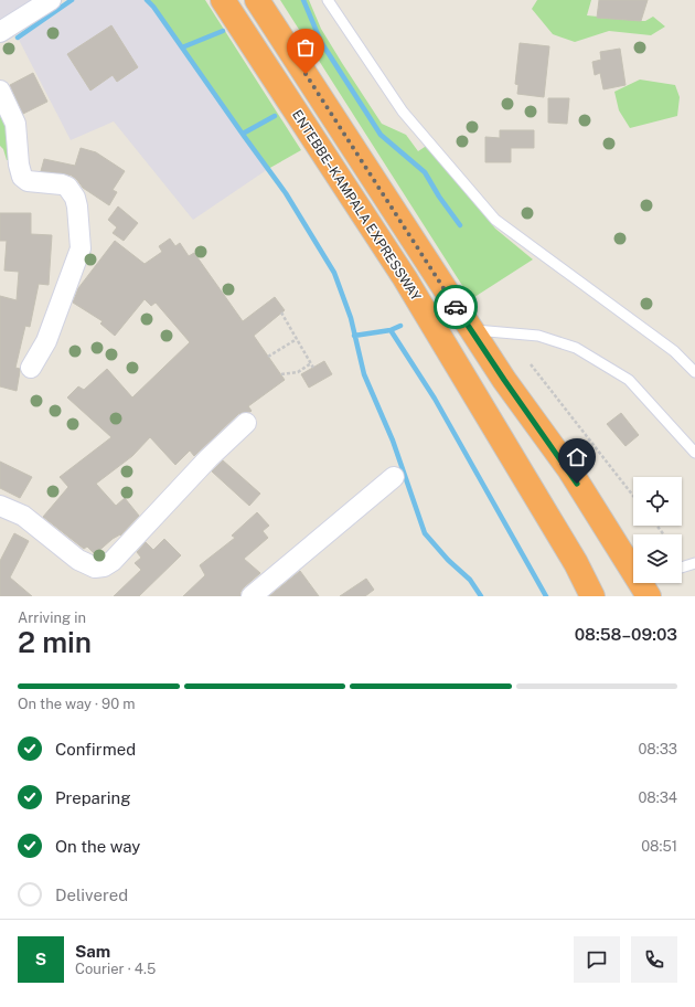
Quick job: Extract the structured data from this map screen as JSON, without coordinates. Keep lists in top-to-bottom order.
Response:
{
  "streets": {
    "highway": ["ENTEBBE–KAMPALA EXPRESSWAY"]
  },
  "page": {
    "heading": ["2 min", "Arriving in", "08:58–09:03"],
    "panel": ["Sam", "Courier · 4.5"],
    "bar": "On the way · 90 m",
    "list": [
      ["Confirmed", "08:33"],
      ["Preparing", "08:34"],
      ["On the way", "08:51"],
      "Delivered"
    ],
    "round": "S"
  }
}
